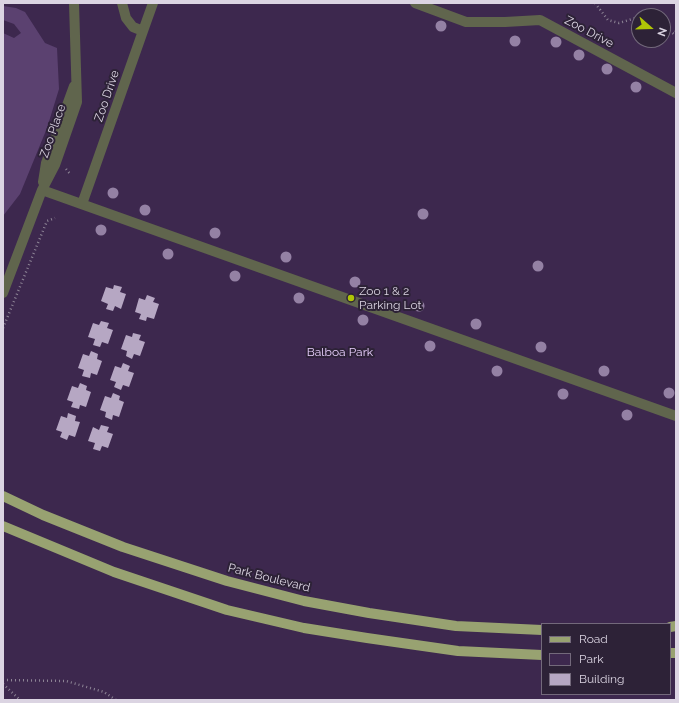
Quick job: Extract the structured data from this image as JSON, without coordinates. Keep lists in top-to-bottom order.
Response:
{
  "streets": {
    "main road": ["Park Boulevard"],
    "street": ["Zoo Drive", "Zoo Place"]
  },
  "parks": ["Balboa Park"],
  "places": ["Zoo 1 & 2 Parking Lot"],
  "legend": ["Road", "Park", "Building"],
  "north": "right"
}
